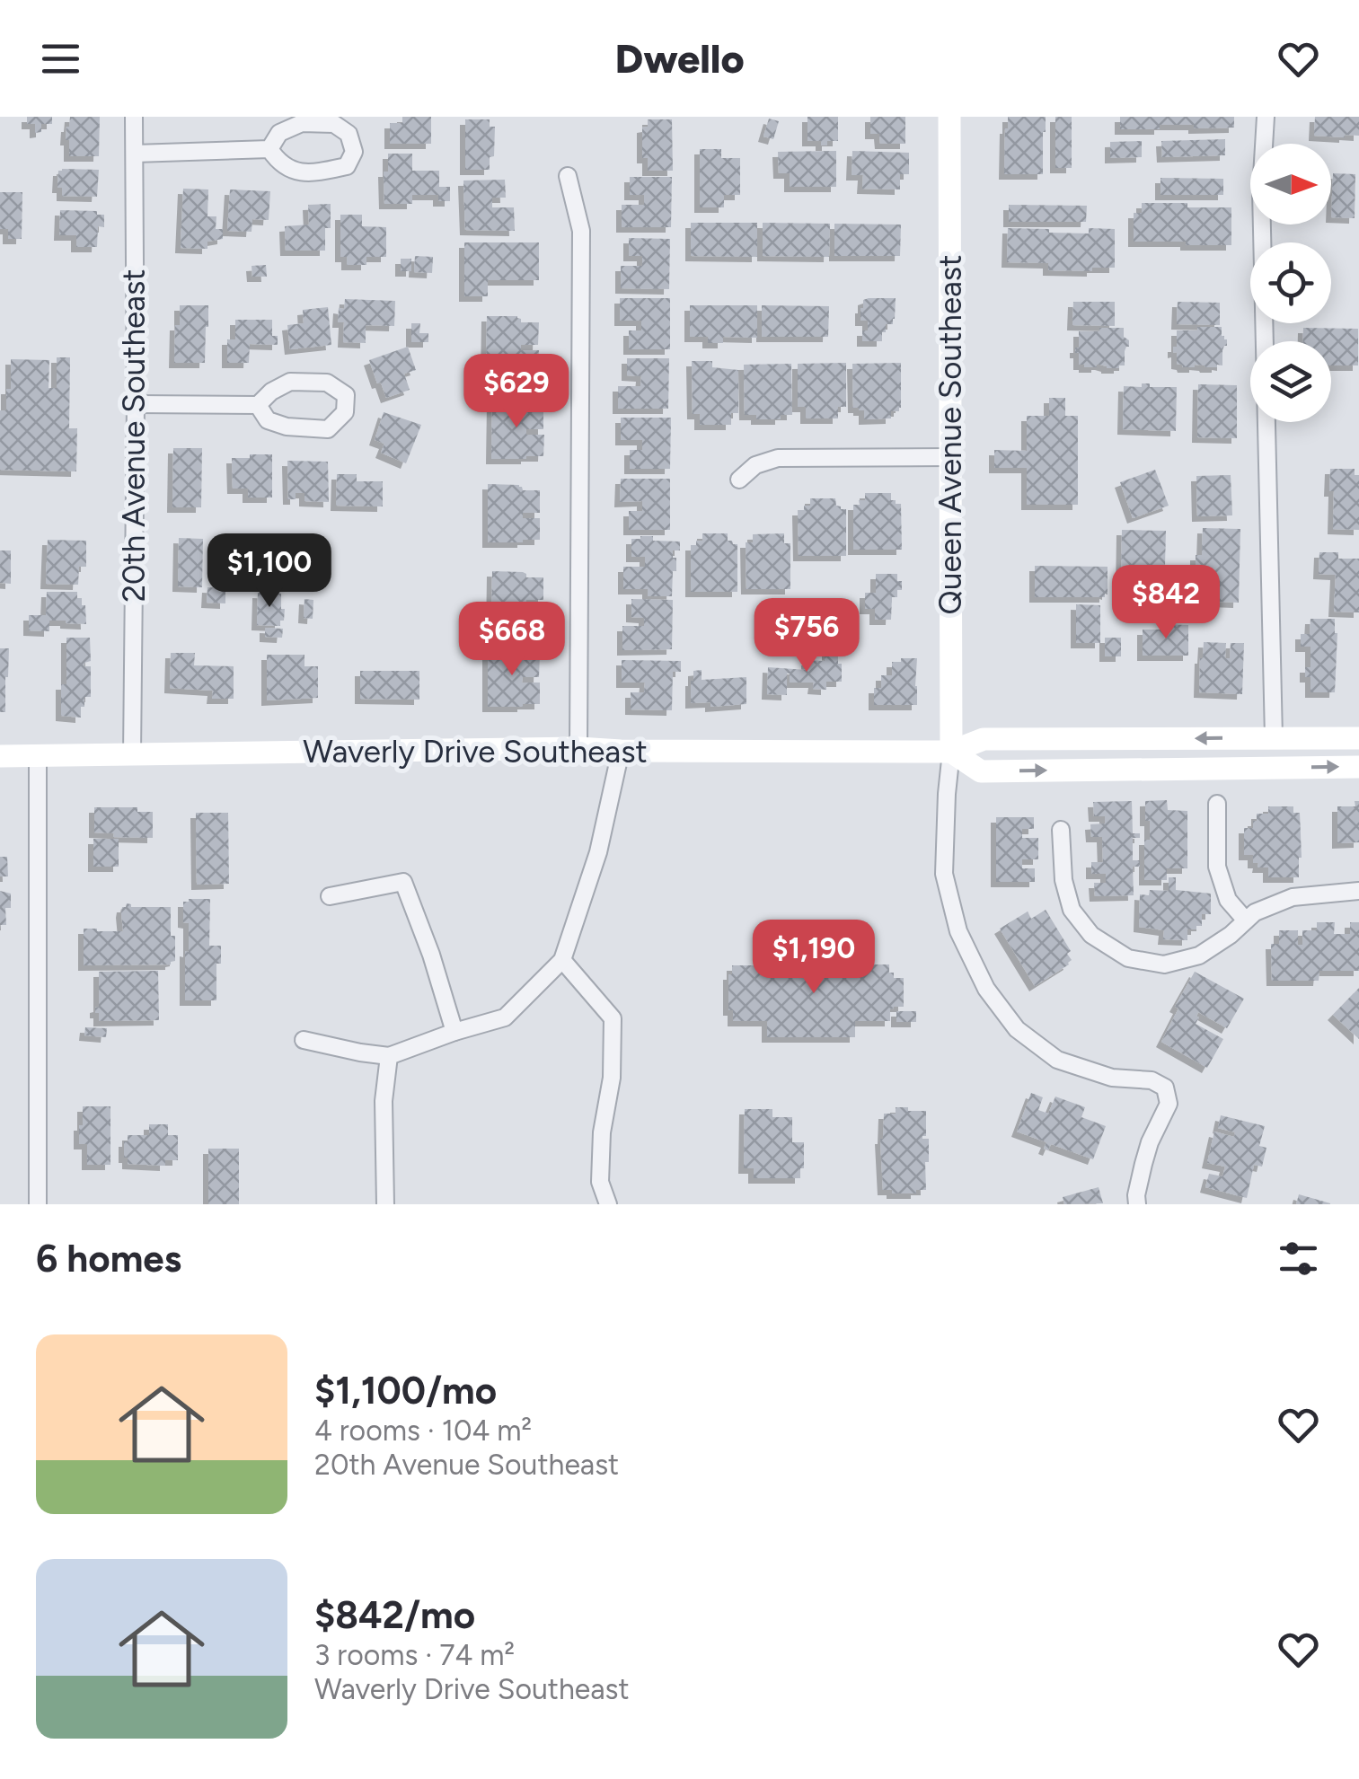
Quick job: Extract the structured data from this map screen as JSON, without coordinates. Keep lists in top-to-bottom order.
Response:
{
  "streets": {
    "main road": ["Queen Avenue Southeast", "Waverly Drive Southeast"],
    "street": ["20th Avenue Southeast"]
  },
  "crossings": [
    ["Queen Avenue Southeast", "Waverly Drive Southeast"],
    ["20th Avenue Southeast", "Waverly Drive Southeast"]
  ],
  "north": "right",
  "page": {
    "header": "Dwello",
    "price": [
      "$629",
      "$1,100",
      "$842",
      "$756",
      "$668",
      "$1,190"
    ],
    "heading": "6 homes",
    "list": [
      {
        "name": "$1,100/mo",
        "note": "4 rooms · 104 m² · 20th Avenue Southeast"
      },
      {
        "name": "$842/mo",
        "note": "3 rooms · 74 m² · Waverly Drive Southeast"
      }
    ]
  }
}
